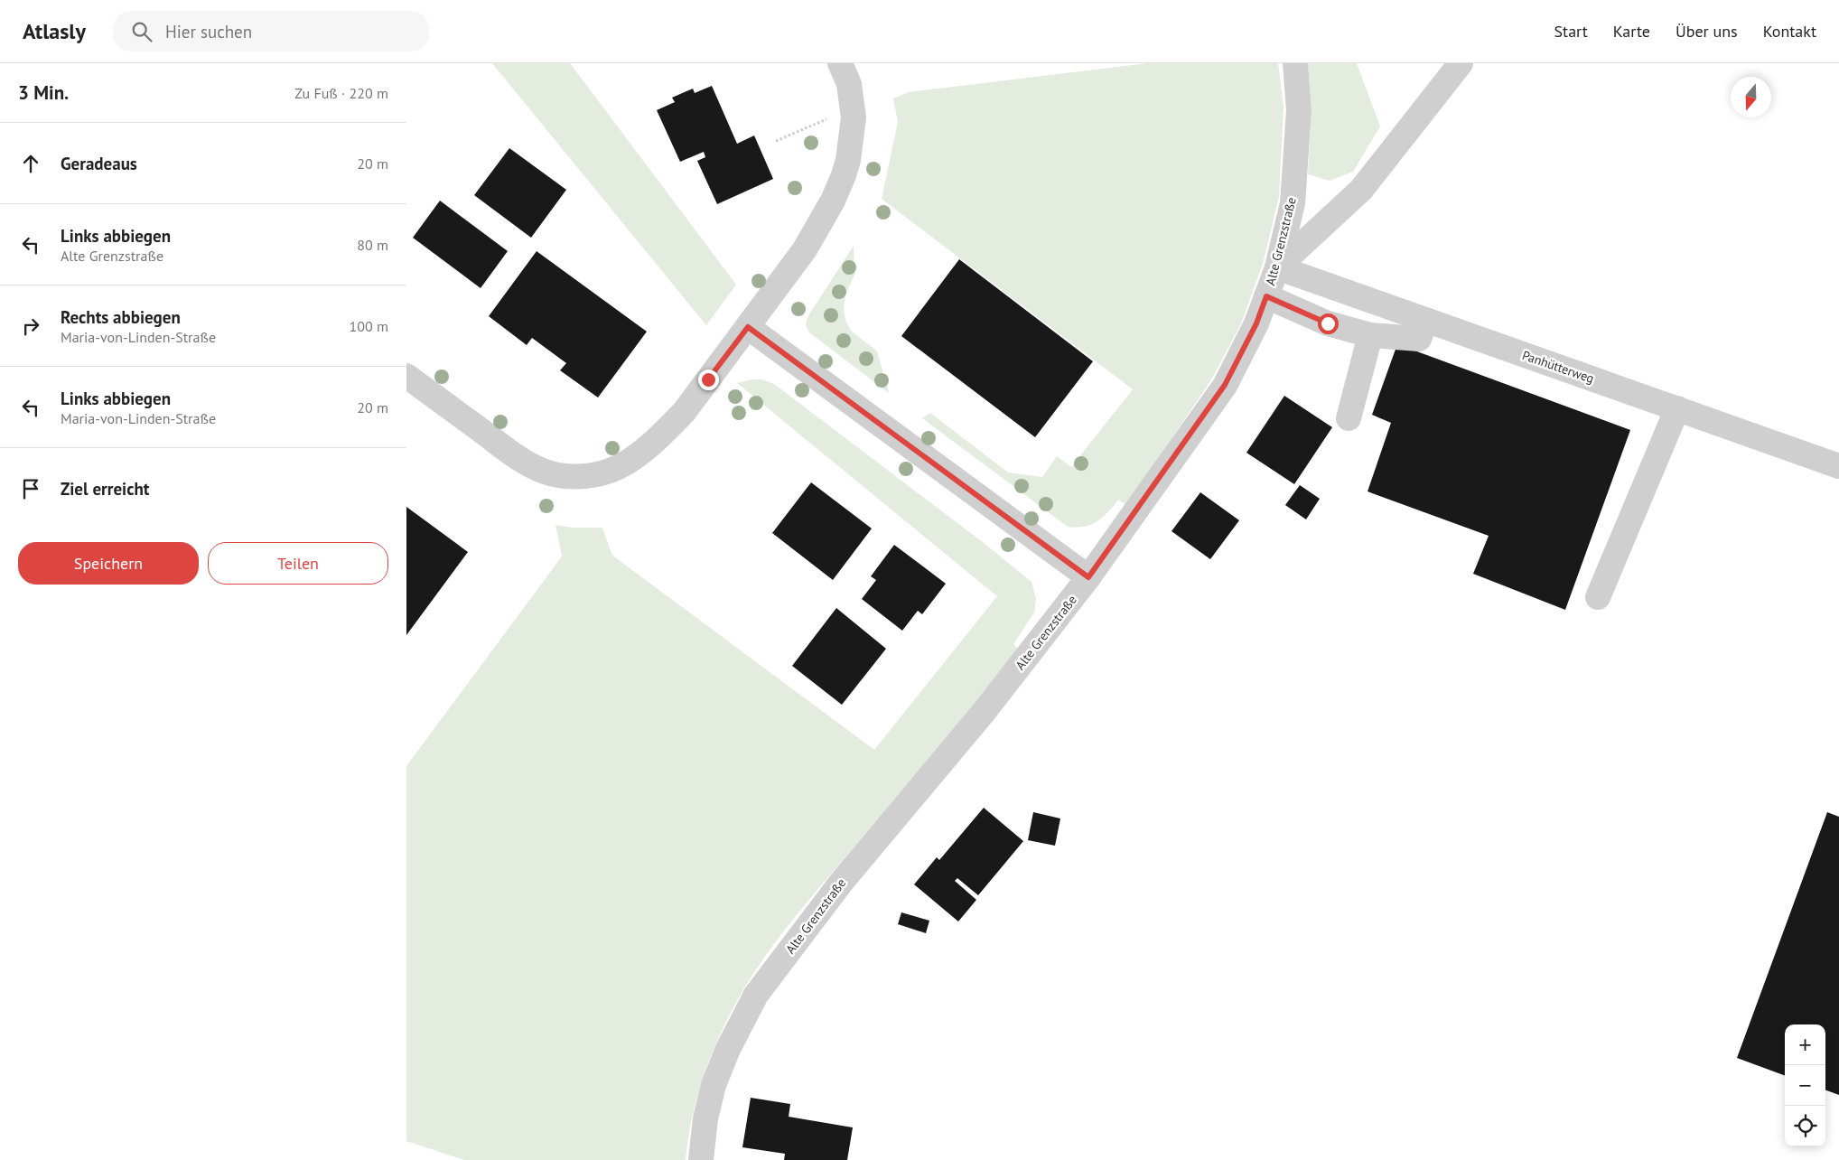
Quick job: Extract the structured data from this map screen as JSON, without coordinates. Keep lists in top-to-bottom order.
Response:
{
  "streets": {
    "street": ["Alte Grenzstraße", "Panhütterweg"]
  },
  "crossings": [
    ["Alte Grenzstraße", "Panhütterweg"]
  ],
  "north": "bottom",
  "page": {
    "header": "Atlasly",
    "search": "Hier suchen",
    "nav": [
      "Start",
      "Karte",
      "Über uns",
      "Kontakt"
    ],
    "heading": ["3 Min.", "Zu Fuß · 220 m"],
    "list": [
      ["Geradeaus", "20 m"],
      ["Links abbiegen", "Alte Grenzstraße", "80 m"],
      ["Rechts abbiegen", "Maria-von-Linden-Straße", "100 m"],
      ["Links abbiegen", "Maria-von-Linden-Straße", "20 m"],
      "Ziel erreicht"
    ],
    "buttons": ["Speichern", "Teilen"],
    "map_buttons": ["+", "−"]
  }
}
